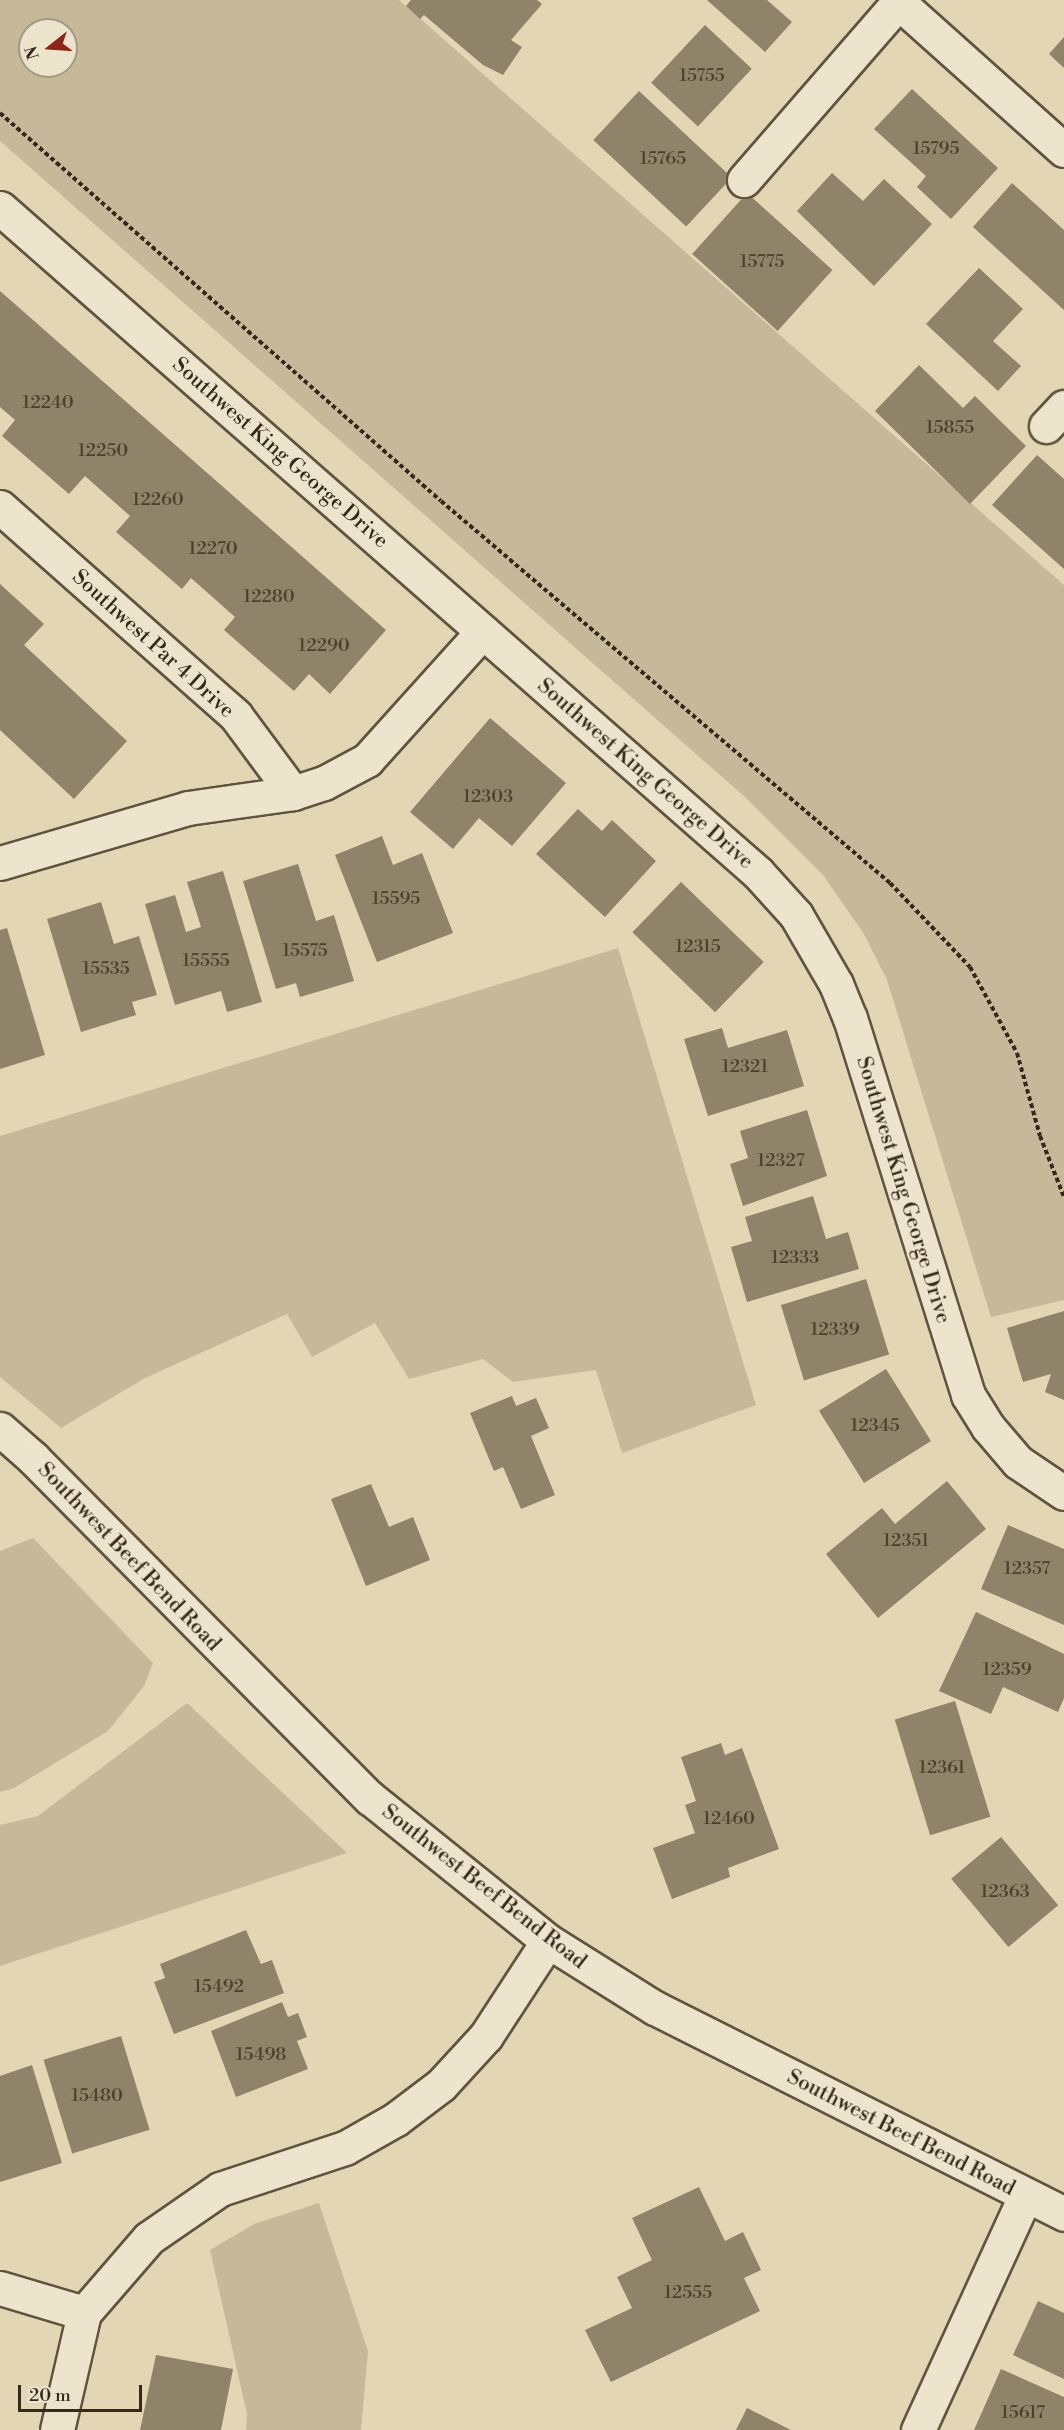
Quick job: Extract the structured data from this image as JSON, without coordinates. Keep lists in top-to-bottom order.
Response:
{
  "streets": {
    "street": ["Southwest King George Drive", "Southwest Par 4 Drive", "Southwest Beef Bend Road"]
  },
  "house_numbers": [
    "15755",
    "15795",
    "15765",
    "15775",
    "12240",
    "15855",
    "12250",
    "12260",
    "12270",
    "12280",
    "12290",
    "12303",
    "15595",
    "12315",
    "15575",
    "15555",
    "15535",
    "12321",
    "12327",
    "12333",
    "12339",
    "12345",
    "12351",
    "12357",
    "12359",
    "12361",
    "12460",
    "12363",
    "15492",
    "15498",
    "15480",
    "12555",
    "15617"
  ],
  "scale_bar": "20 m",
  "north": "left"
}
